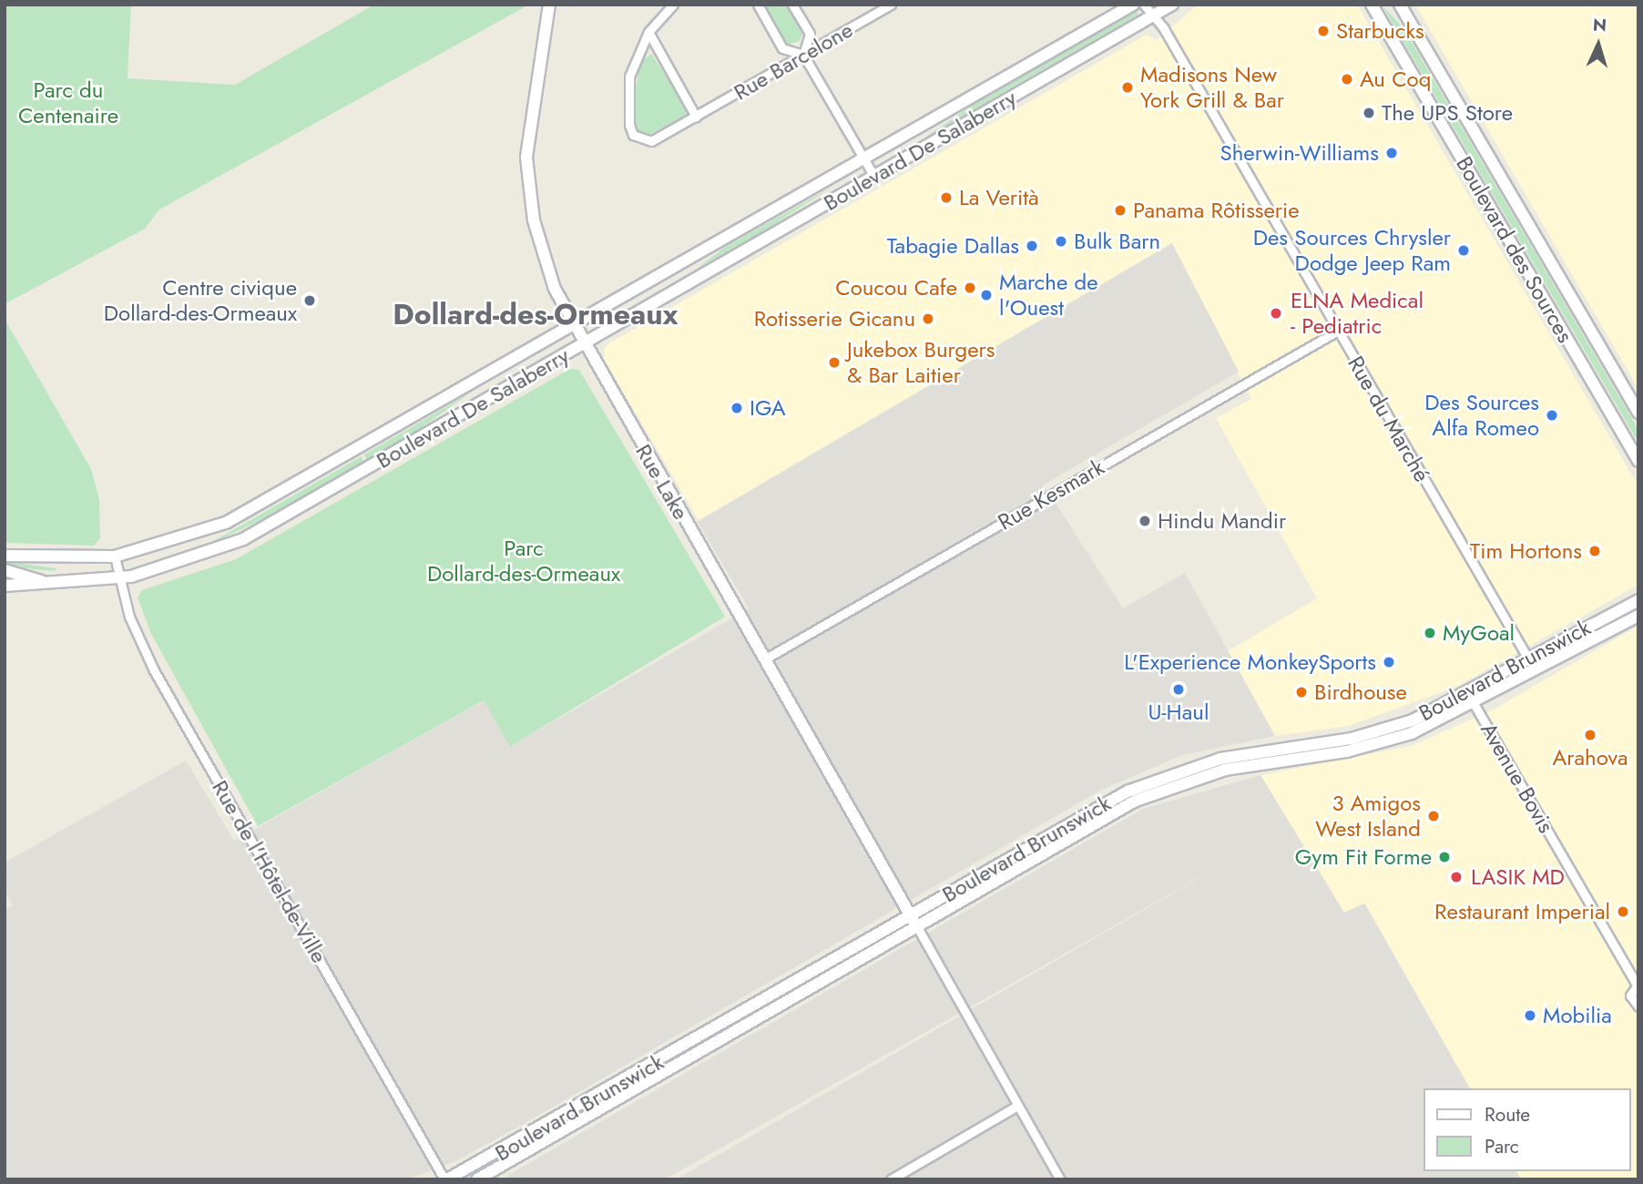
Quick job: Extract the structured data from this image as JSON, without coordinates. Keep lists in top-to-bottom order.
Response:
{
  "streets": {
    "street": [
      "Rue Barcelone",
      "Boulevard De Salaberry",
      "Boulevard des Sources",
      "Rue du Marché",
      "Rue Lake",
      "Rue Kesmark",
      "Boulevard Brunswick",
      "Avenue Bovis",
      "Rue de l'Hôtel-de-Ville"
    ]
  },
  "crossings": [
    ["Boulevard De Salaberry", "Rue du Marché"],
    ["Boulevard De Salaberry", "Rue Lake"],
    ["Boulevard De Salaberry", "Rue de l'Hôtel-de-Ville"],
    ["Rue du Marché", "Rue Kesmark"],
    ["Rue du Marché", "Boulevard Brunswick"],
    ["Rue Lake", "Rue Kesmark"],
    ["Rue Lake", "Boulevard Brunswick"],
    ["Boulevard Brunswick", "Avenue Bovis"],
    ["Boulevard Brunswick", "Rue de l'Hôtel-de-Ville"]
  ],
  "districts": ["Dollard-des-Ormeaux"],
  "parks": ["Parc du Centenaire", "Parc Dollard-des-Ormeaux"],
  "places": [
    "Starbucks",
    "Au Coq",
    "Madisons New York Grill & Bar",
    "The UPS Store",
    "Sherwin-Williams",
    "La Verità",
    "Panama Rôtisserie",
    "Bulk Barn",
    "Tabagie Dallas",
    "Des Sources Chrysler Dodge Jeep Ram",
    "Coucou Cafe",
    "Marche de l'Ouest",
    "Centre civique Dollard-des-Ormeaux",
    "ELNA Medical - Pediatric",
    "Rotisserie Gicanu",
    "Jukebox Burgers & Bar Laitier",
    "IGA",
    "Des Sources Alfa Romeo",
    "Hindu Mandir",
    "Tim Hortons",
    "MyGoal",
    "L'Experience MonkeySports",
    "U-Haul",
    "Birdhouse",
    "Arahova",
    "3 Amigos West Island",
    "Gym Fit Forme",
    "LASIK MD",
    "Restaurant Imperial",
    "Mobilia"
  ],
  "legend": ["Route", "Parc"],
  "north": "top"
}
